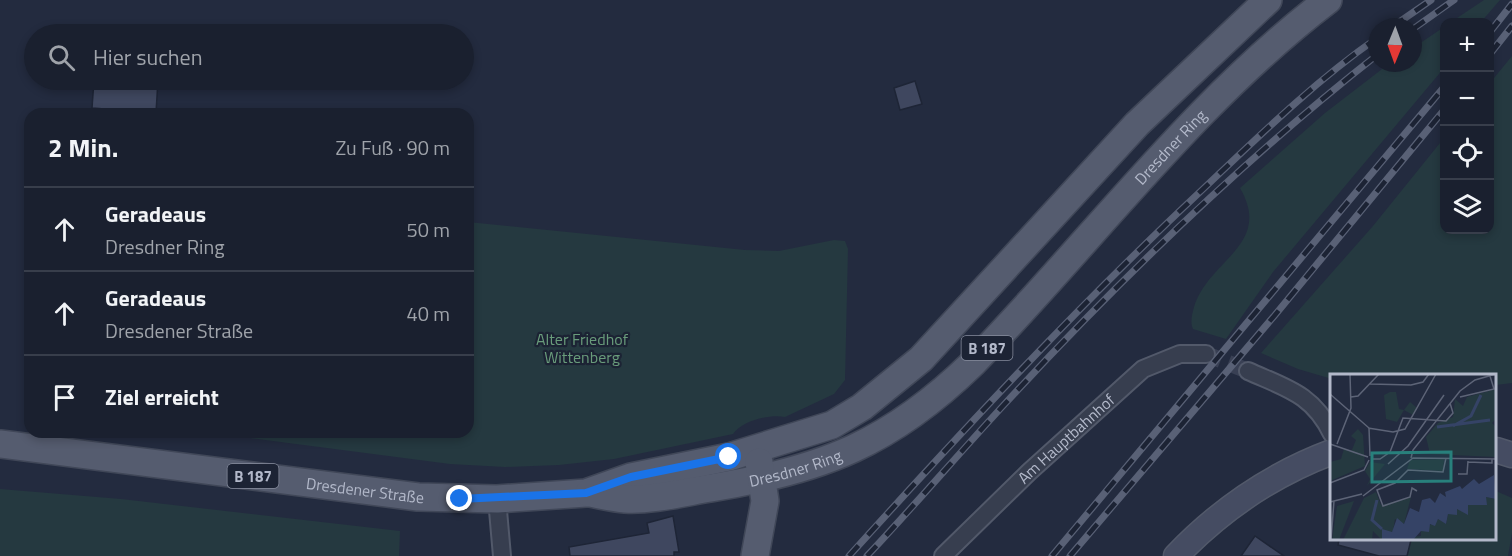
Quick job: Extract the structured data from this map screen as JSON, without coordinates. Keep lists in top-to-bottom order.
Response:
{
  "streets": {
    "main road": ["Dresdner Ring", "B 187", "Dresdener Straße"],
    "street": ["Am Hauptbahnhof"]
  },
  "crossings": [
    ["Dresdner Ring", "Dresdener Straße"]
  ],
  "parks": ["Alter Friedhof Wittenberg"],
  "north": "bottom",
  "page": {
    "map_buttons": ["+", "−"],
    "search": "Hier suchen",
    "heading": ["2 Min.", "Zu Fuß · 90 m"],
    "list": [
      ["Geradeaus", "Dresdner Ring", "50 m"],
      ["Geradeaus", "Dresdener Straße", "40 m"],
      "Ziel erreicht"
    ]
  }
}
